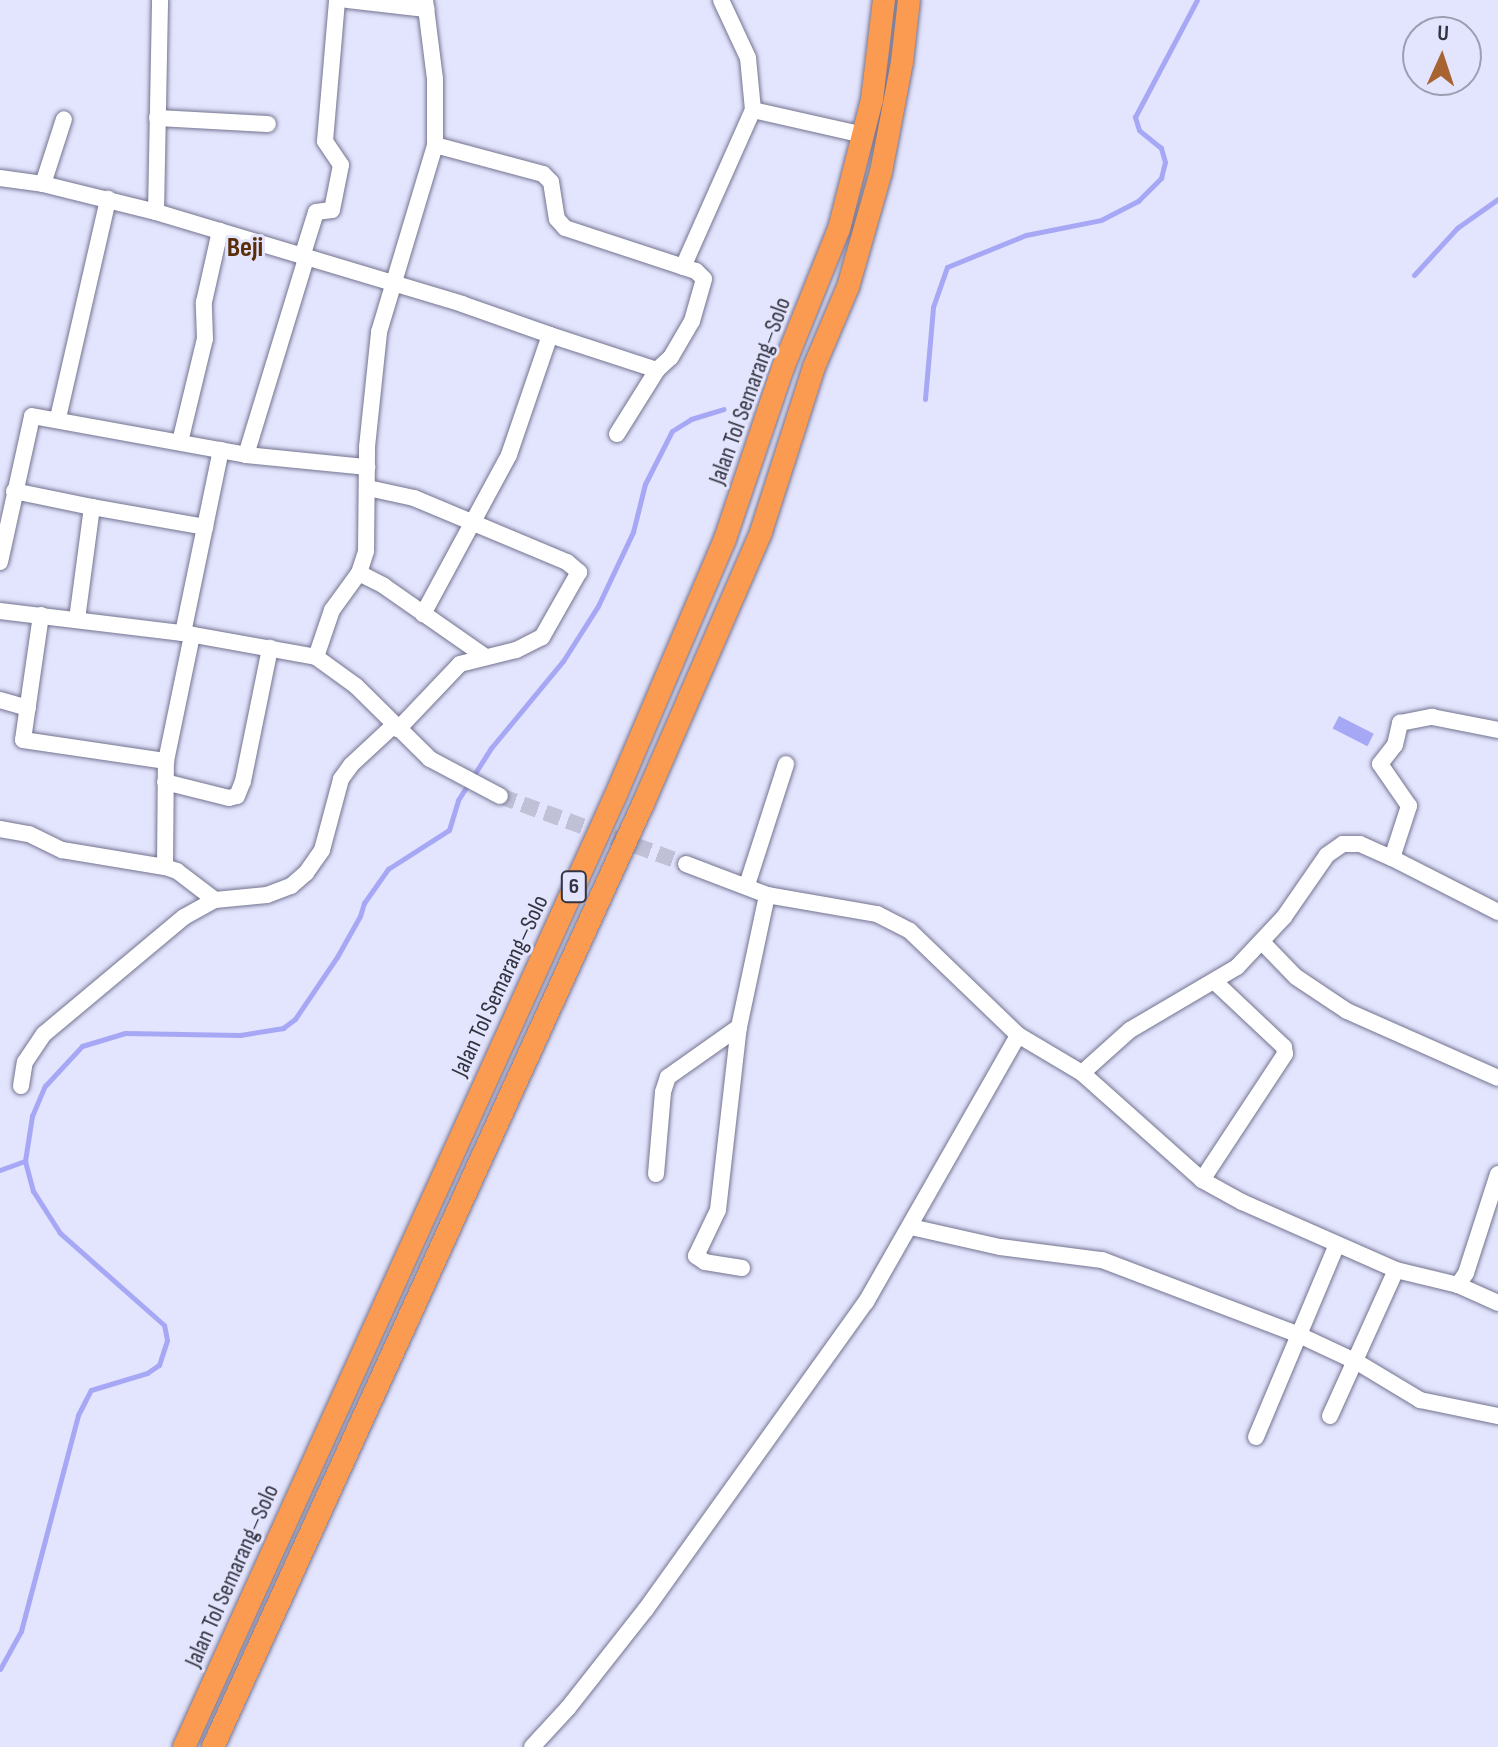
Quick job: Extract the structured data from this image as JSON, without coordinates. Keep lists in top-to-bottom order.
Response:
{
  "streets": {
    "highway": ["Jalan Tol Semarang–Solo", "6"]
  },
  "districts": ["Beji"],
  "north": "top"
}
